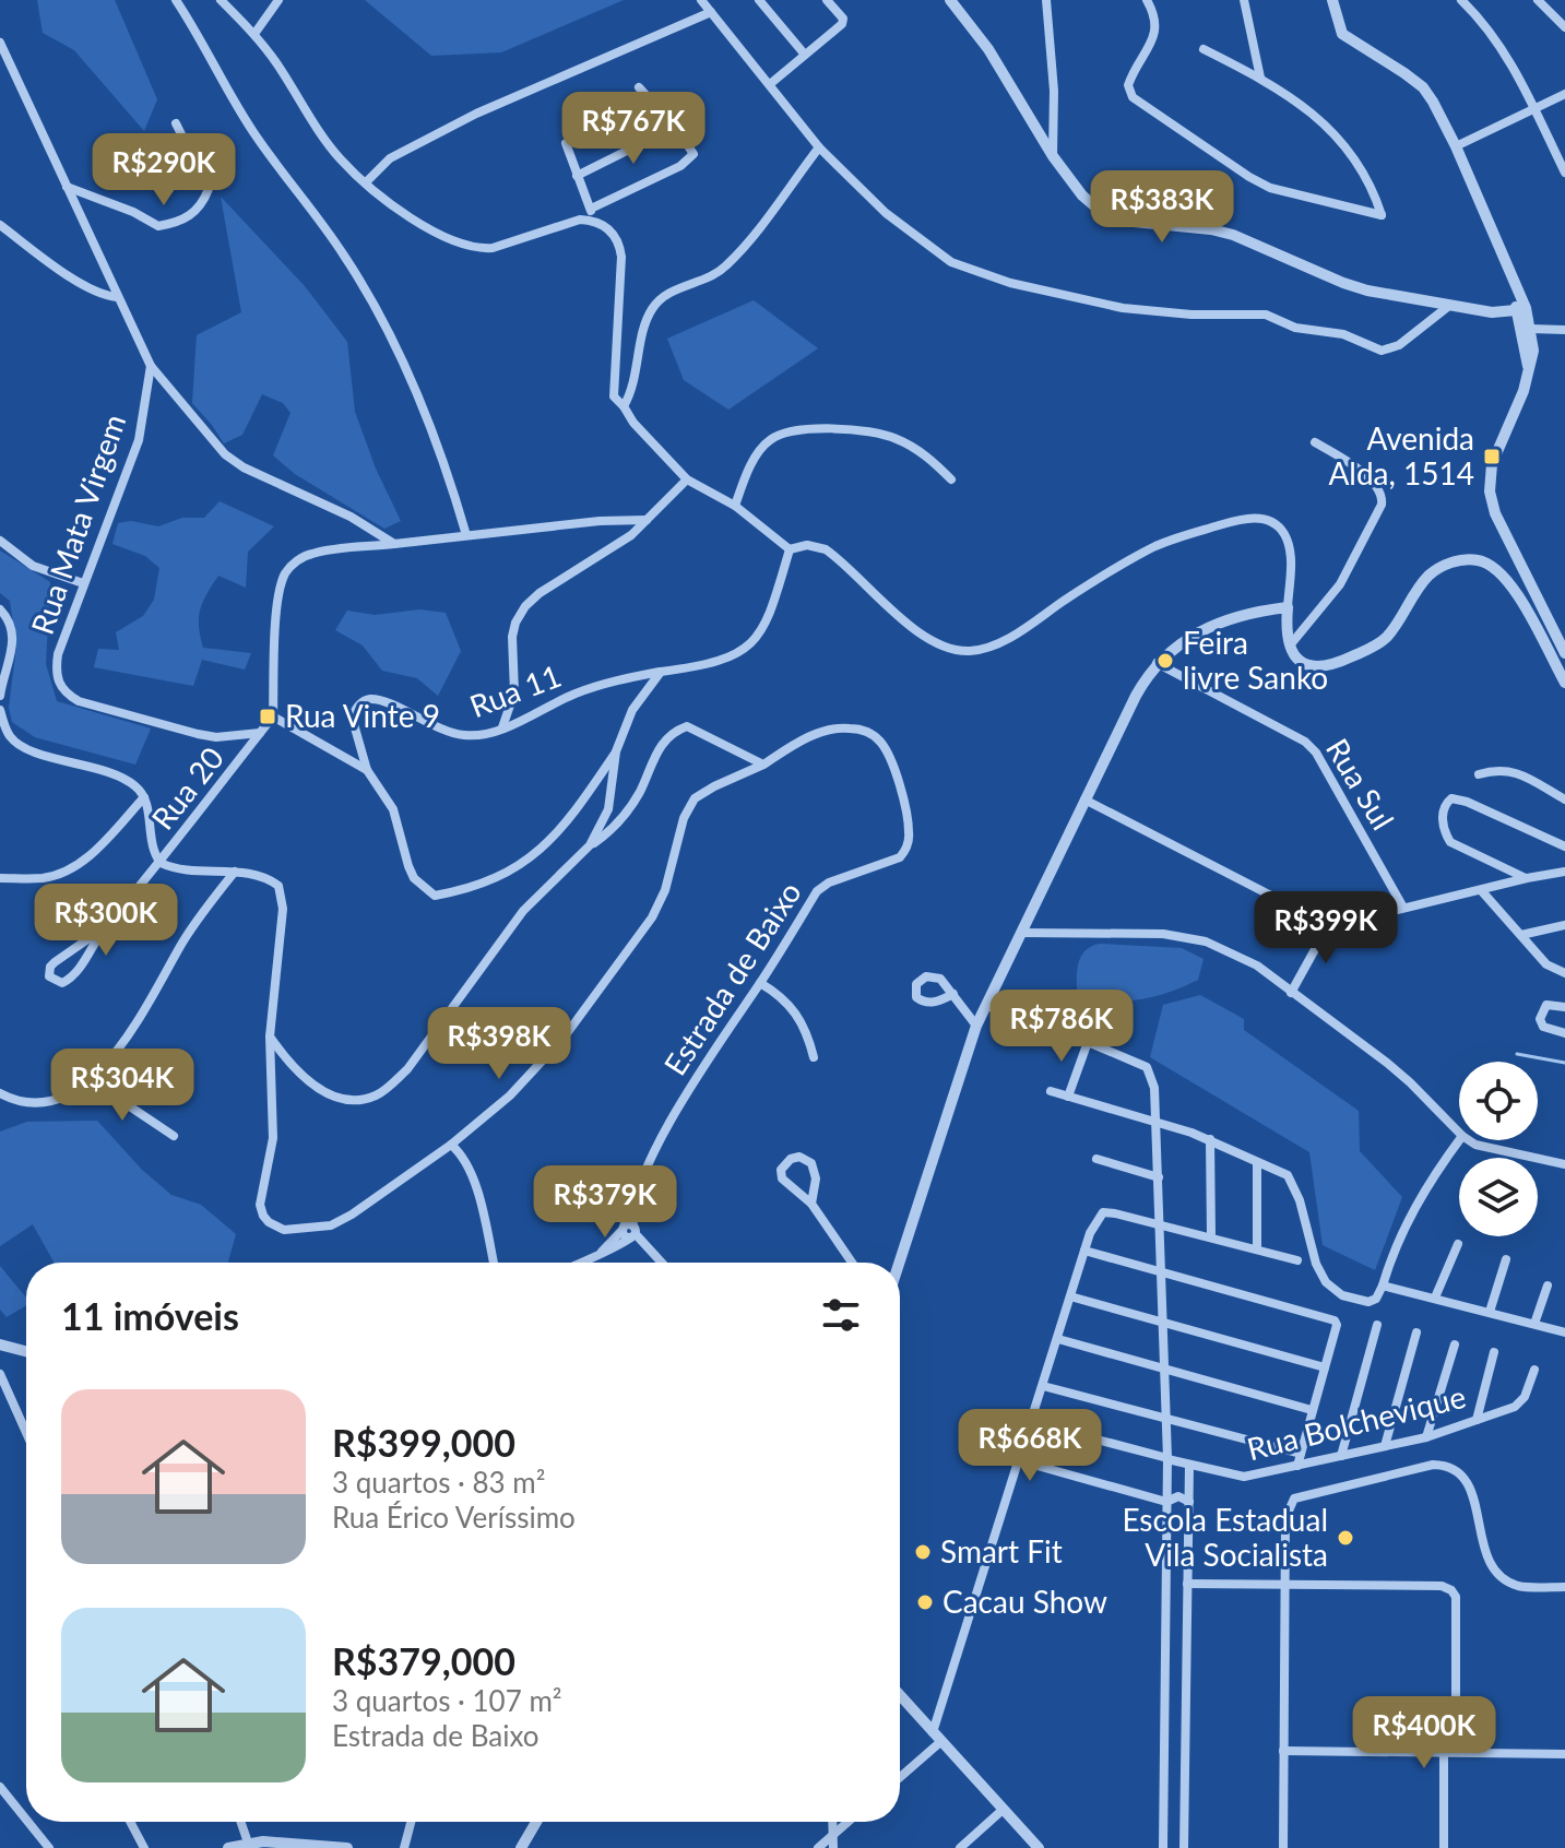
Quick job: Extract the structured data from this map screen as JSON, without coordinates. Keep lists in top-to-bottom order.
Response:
{
  "streets": {
    "street": [
      "Rua Mata Virgem",
      "Rua 11",
      "Rua Sul",
      "Rua 20",
      "Estrada de Baixo",
      "Rua Bolchevique"
    ]
  },
  "crossings": [
    ["Rua Mata Virgem", "Rua 20"]
  ],
  "places": {
    "transit": ["Avenida Alda, 1514", "Rua Vinte 9"],
    "other": [
      "Feira livre Sanko",
      "Escola Estadual Vila Socialista",
      "Smart Fit",
      "Cacau Show"
    ]
  },
  "page": {
    "price": [
      "R$767K",
      "R$290K",
      "R$383K",
      "R$300K",
      "R$399K",
      "R$786K",
      "R$398K",
      "R$304K",
      "R$379K",
      "R$668K",
      "R$400K"
    ],
    "heading": "11 imóveis",
    "list": [
      {
        "name": "R$399,000",
        "note": "3 quartos · 83 m² · Rua Érico Veríssimo"
      },
      {
        "name": "R$379,000",
        "note": "3 quartos · 107 m² · Estrada de Baixo"
      }
    ]
  }
}
